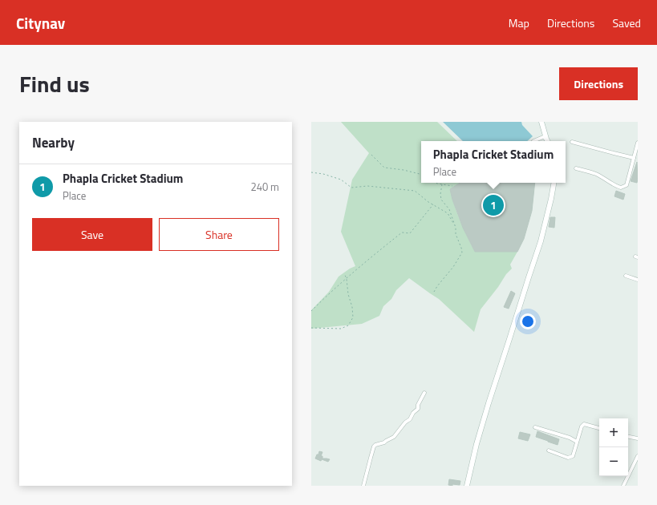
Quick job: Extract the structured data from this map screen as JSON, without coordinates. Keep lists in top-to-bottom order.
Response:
{
  "page": {
    "header": "Citynav",
    "nav": ["Map", "Directions", "Saved"],
    "title": "Find us",
    "buttons": [
      "Directions",
      ["Save", "Share"]
    ],
    "heading": "Nearby",
    "popup": ["Phapla Cricket Stadium", "Place"],
    "list": [
      {
        "mark": "1",
        "name": "Phapla Cricket Stadium",
        "note": "Place",
        "value": "240 m"
      }
    ],
    "pins": "1",
    "map_buttons": ["+", "−"]
  }
}
